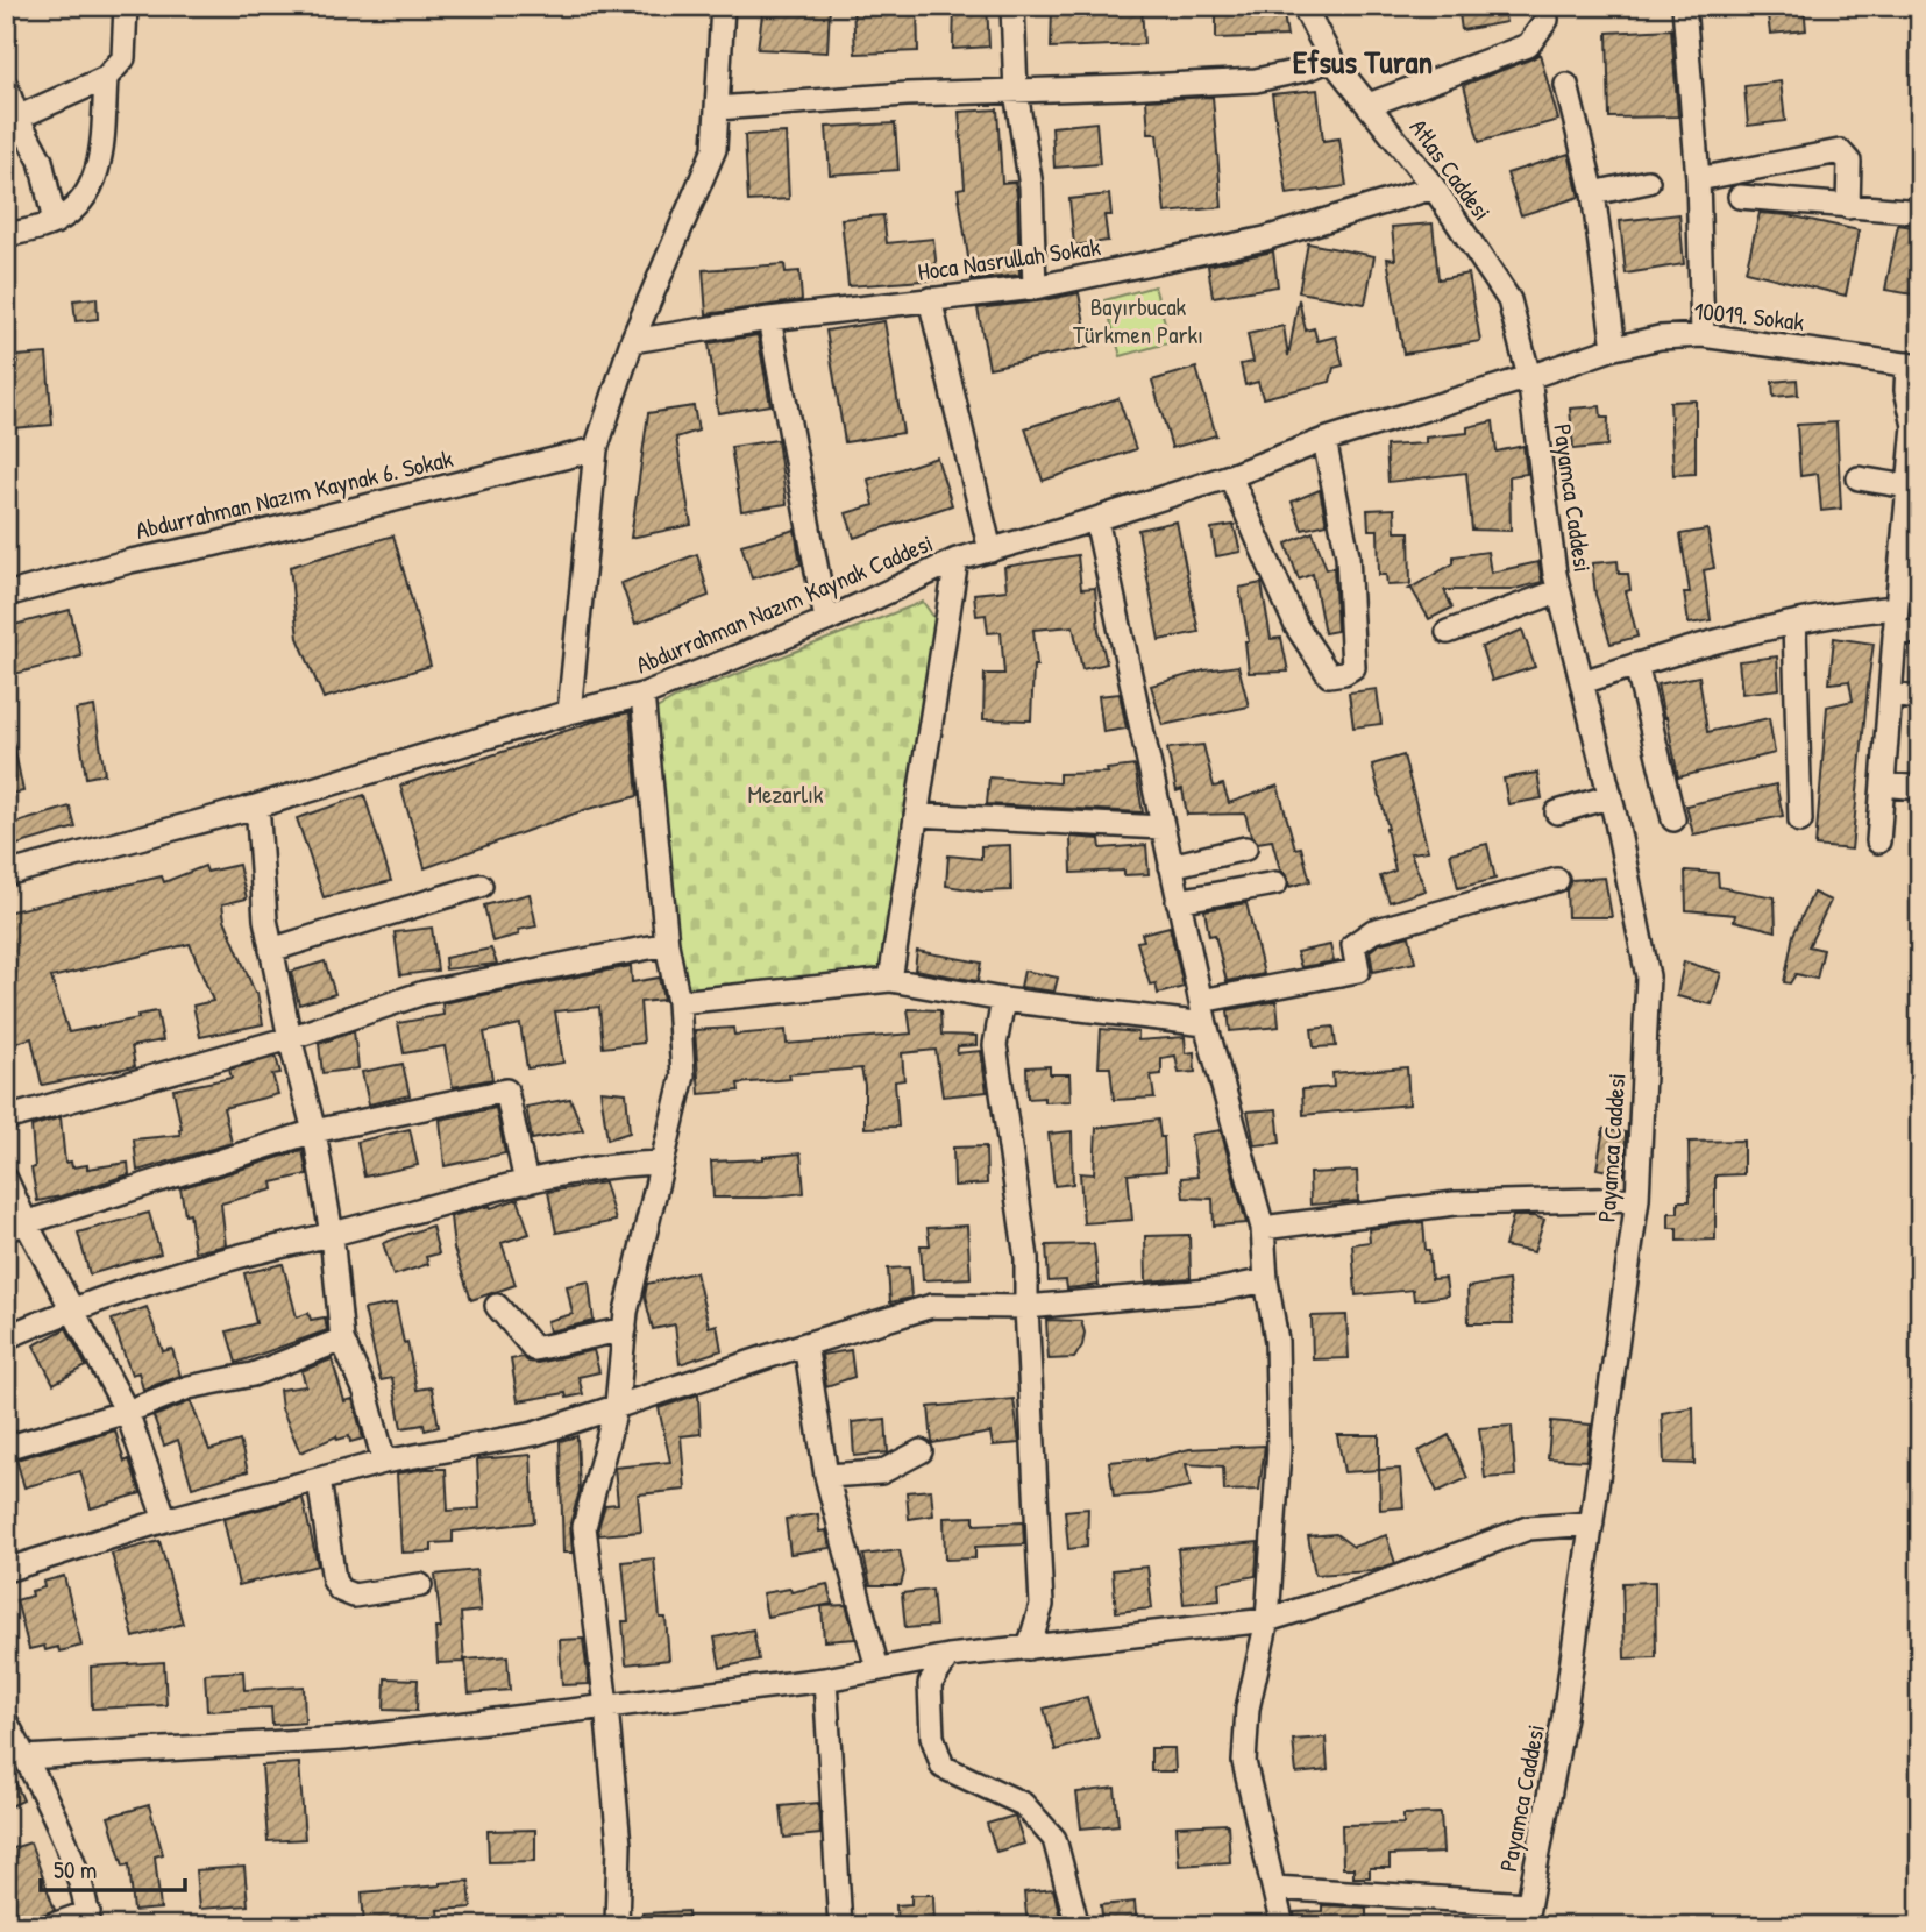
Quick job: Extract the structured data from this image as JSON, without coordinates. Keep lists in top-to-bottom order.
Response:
{
  "streets": {
    "street": [
      "Atlas Caddesi",
      "Hoca Nasrullah Sokak",
      "10019. Sokak",
      "Abdurrahman Nazım Kaynak 6. Sokak",
      "Payamca Caddesi",
      "Abdurrahman Nazım Kaynak Caddesi"
    ]
  },
  "crossings": [
    ["Atlas Caddesi", "Hoca Nasrullah Sokak"],
    ["Atlas Caddesi", "10019. Sokak"],
    ["Atlas Caddesi", "Payamca Caddesi"],
    ["Atlas Caddesi", "Abdurrahman Nazım Kaynak Caddesi"],
    ["10019. Sokak", "Payamca Caddesi"],
    ["10019. Sokak", "Abdurrahman Nazım Kaynak Caddesi"],
    ["Payamca Caddesi", "Abdurrahman Nazım Kaynak Caddesi"]
  ],
  "districts": ["Efsus Turan"],
  "parks": ["Bayırbucak Türkmen Parkı", "Mezarlık"],
  "scale_bar": "50 m"
}
